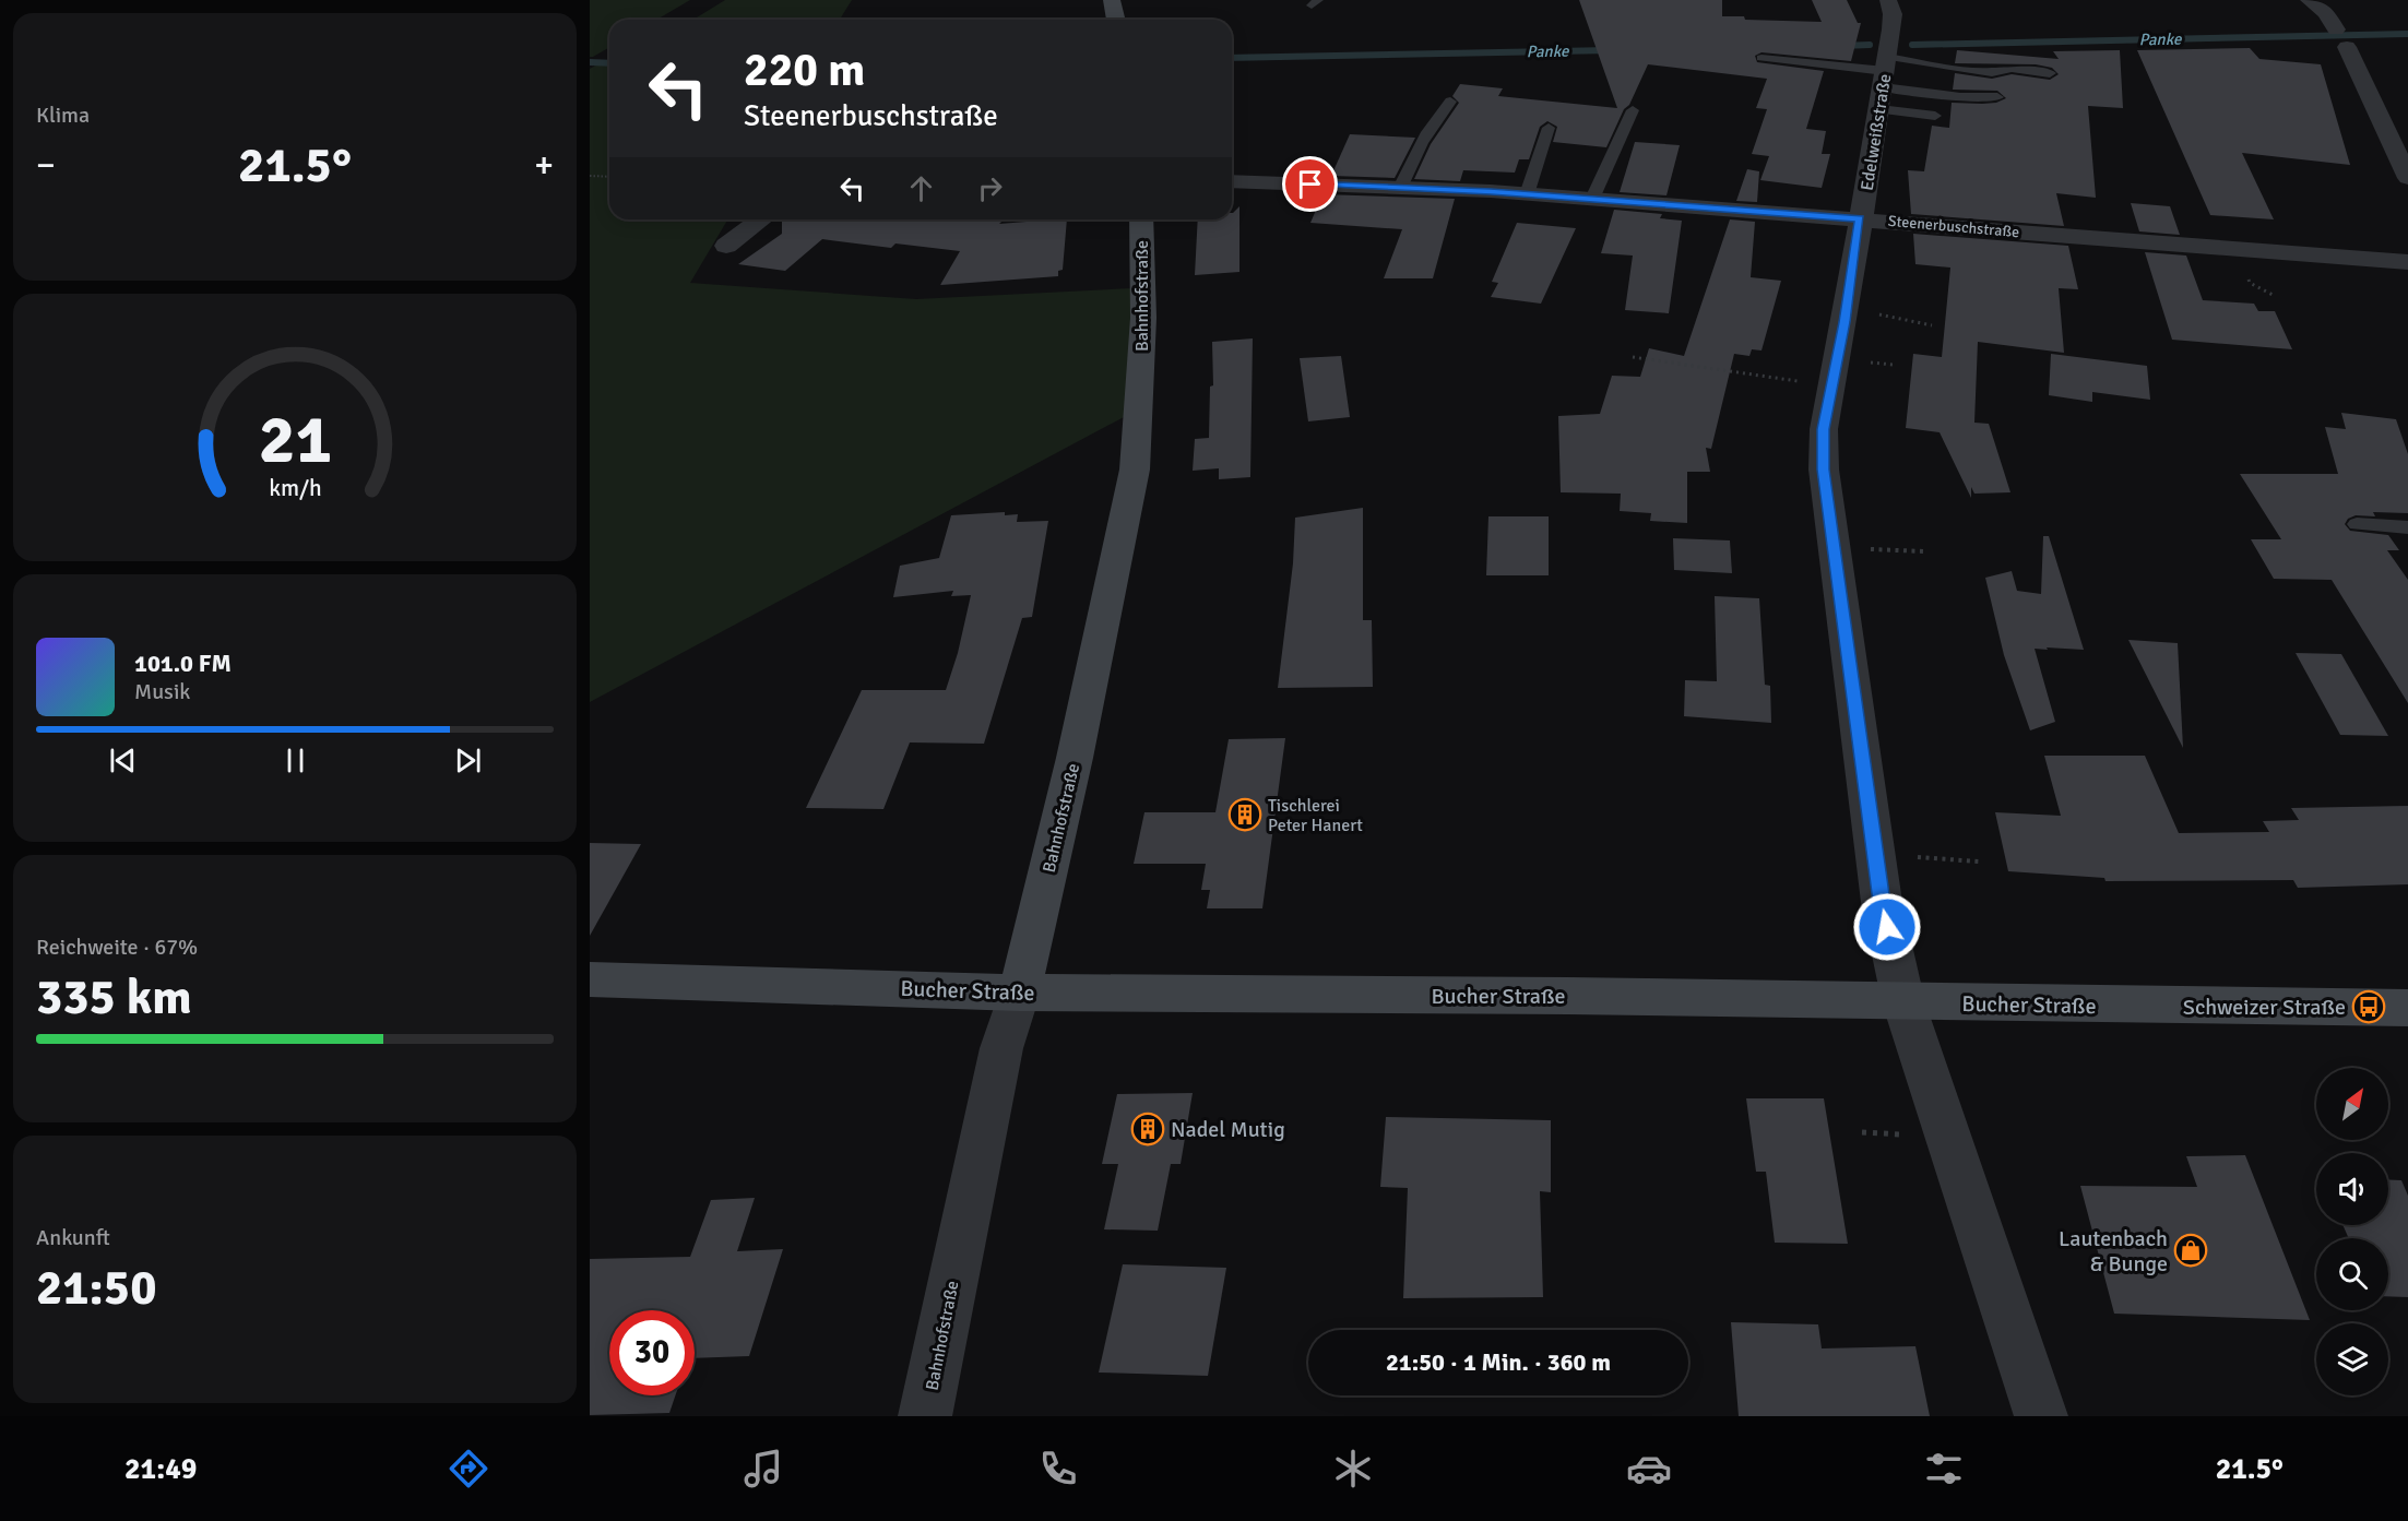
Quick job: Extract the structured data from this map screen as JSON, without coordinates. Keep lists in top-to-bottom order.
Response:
{
  "streets": {
    "street": [
      "Edelweißstraße",
      "Steenerbuschstraße",
      "Bahnhofstraße",
      "Bucher Straße"
    ]
  },
  "crossings": [
    ["Edelweißstraße", "Steenerbuschstraße"],
    ["Edelweißstraße", "Bucher Straße"],
    ["Bahnhofstraße", "Bucher Straße"]
  ],
  "water": ["Panke"],
  "places": {
    "building": ["Tischlerei Peter Hanert", "Nadel Mutig"],
    "bus stop": ["Schweizer Straße"],
    "shop": ["Lautenbach & Bunge"]
  },
  "north": "top right",
  "page": {
    "tile": [
      "Klima",
      ["Reichweite · 67%", "335 km"],
      ["Ankunft", "21:50"]
    ],
    "turn": ["220 m", "Steenerbuschstraße"],
    "heat": ["−", "21.5°", "+"],
    "song": ["101.0 FM", "Musik"],
    "limit": "30",
    "trip": "21:50 · 1 Min. · 360 m",
    "tabs": ["21:49", "21.5°"],
    "gauge": ["21", "km/h"]
  }
}
